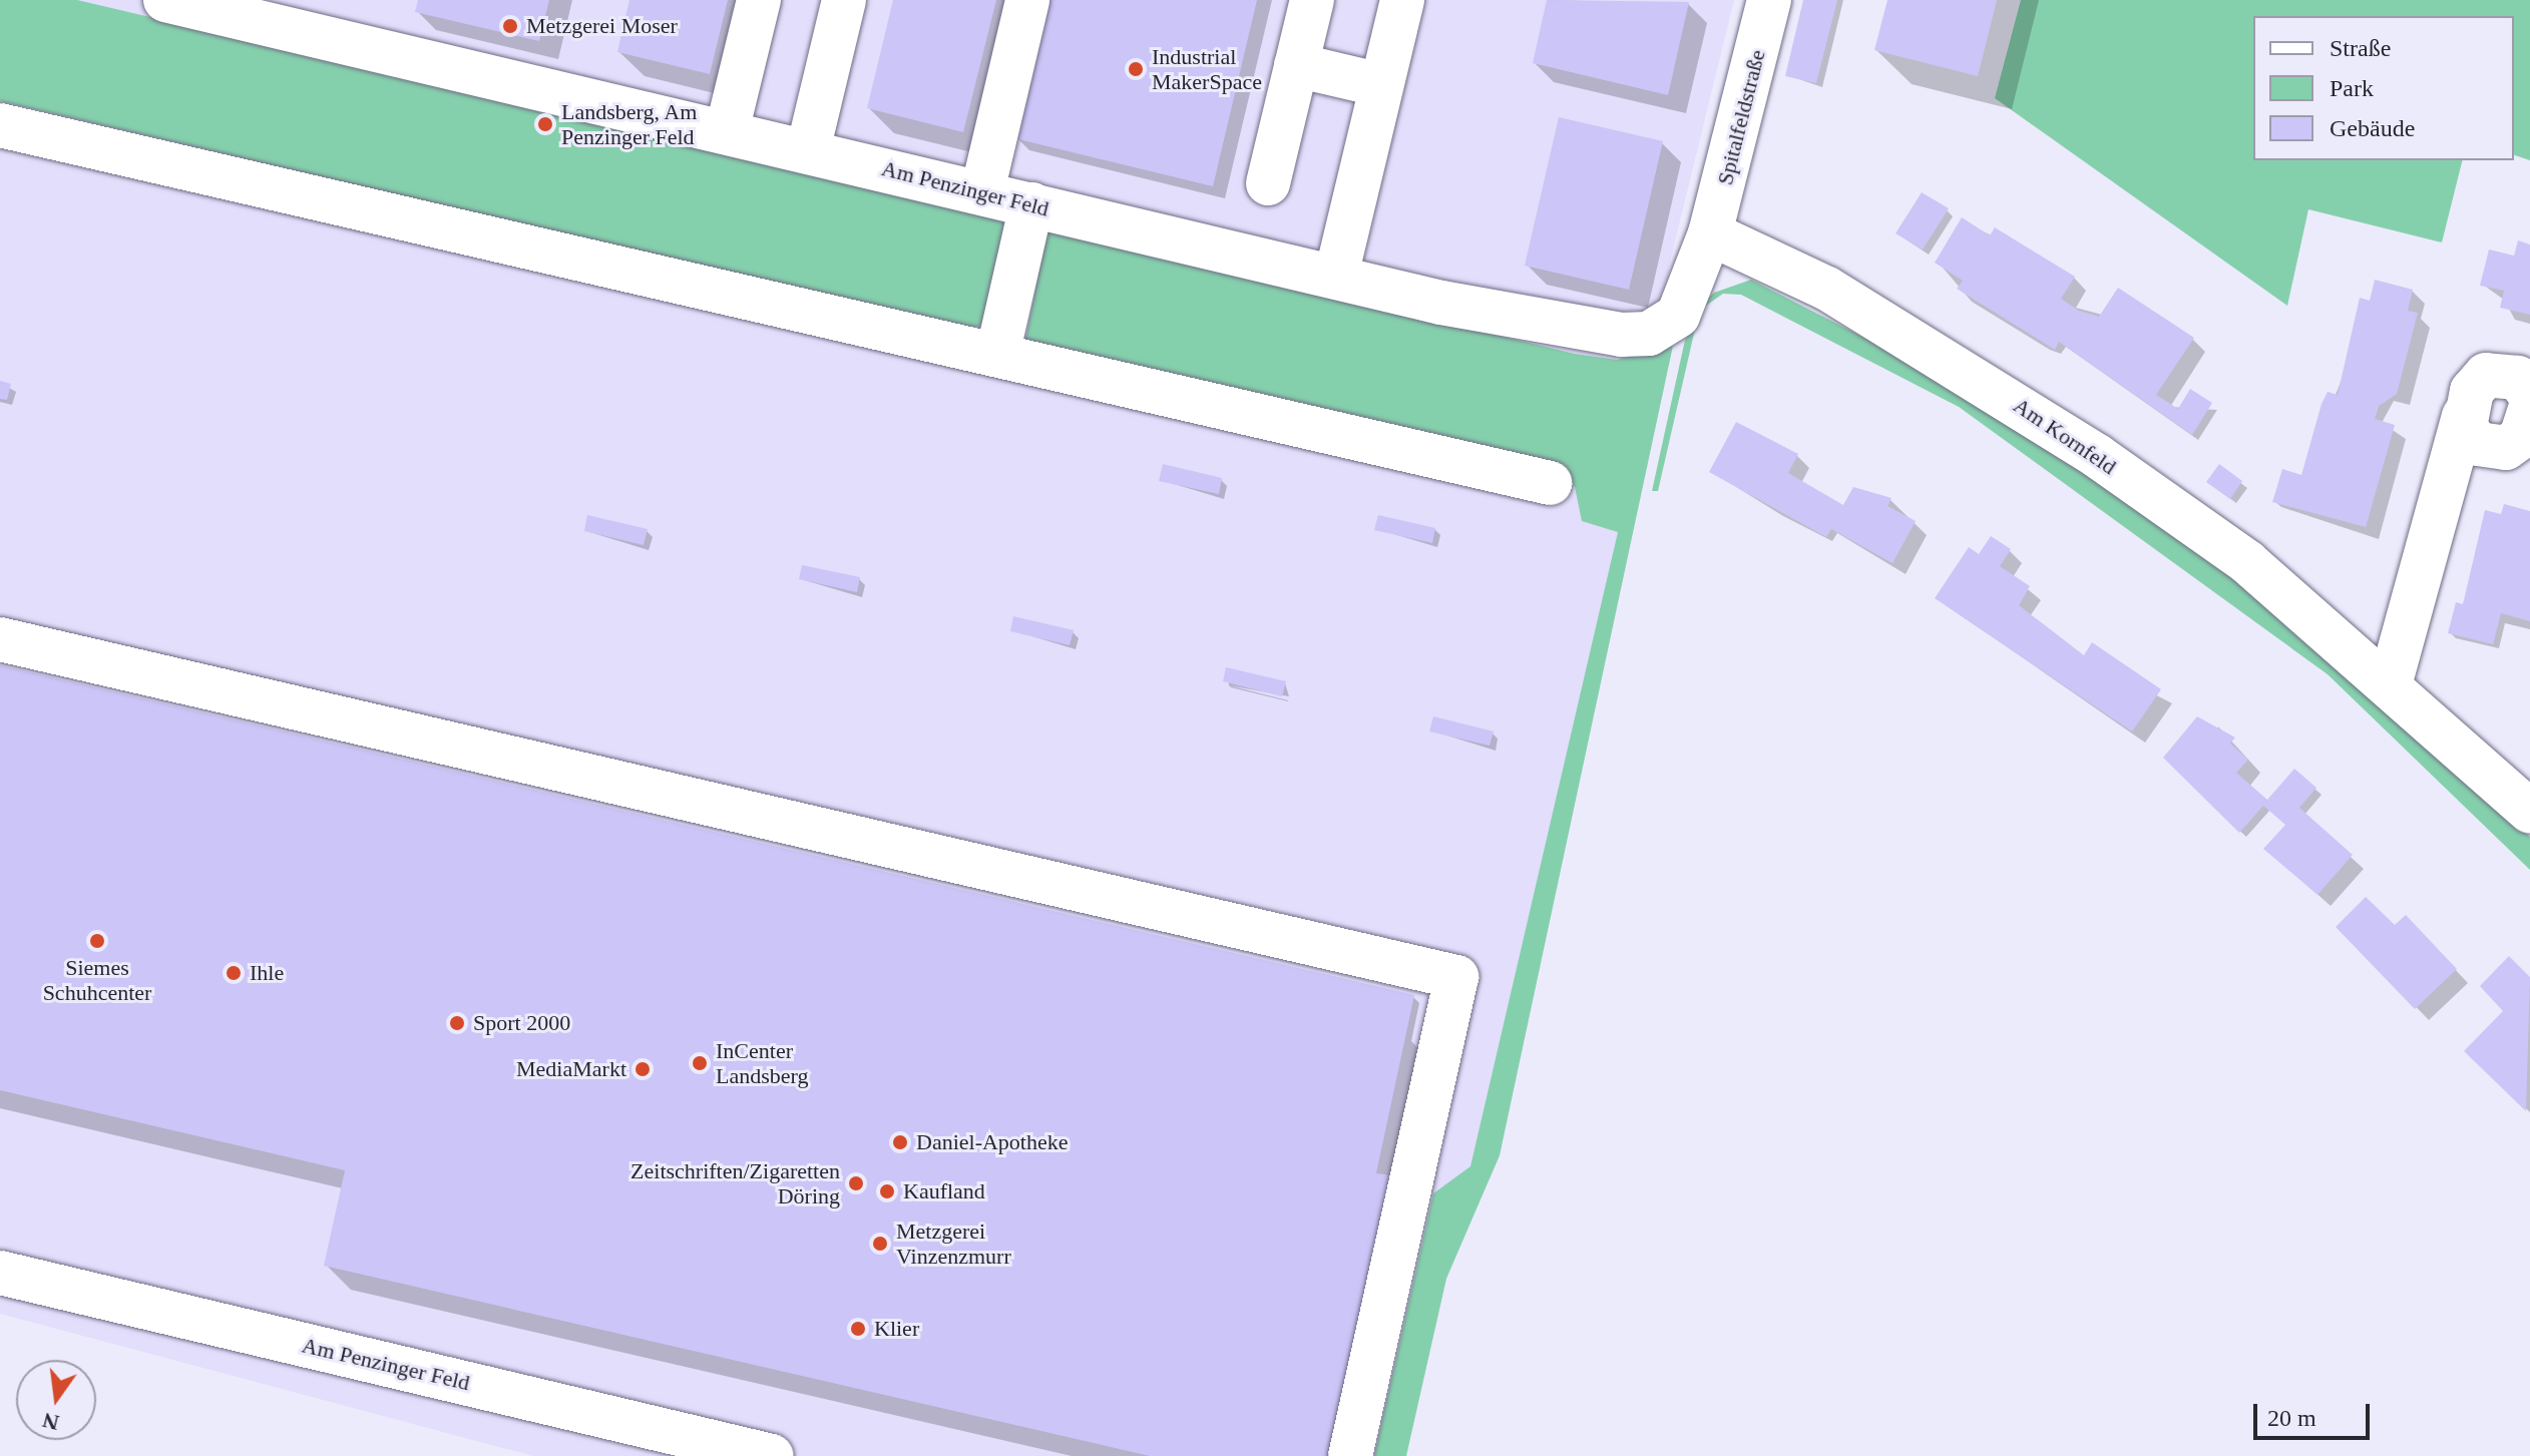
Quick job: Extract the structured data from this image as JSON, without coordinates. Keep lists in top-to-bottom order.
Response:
{
  "streets": {
    "street": ["Spitalfeldstraße", "Am Penzinger Feld", "Am Kornfeld"]
  },
  "crossings": [
    ["Spitalfeldstraße", "Am Penzinger Feld"],
    ["Spitalfeldstraße", "Am Kornfeld"],
    ["Am Penzinger Feld", "Am Kornfeld"]
  ],
  "places": [
    "Metzgerei Moser",
    "Industrial MakerSpace",
    "Landsberg, Am Penzinger Feld",
    "Siemes Schuhcenter",
    "Ihle",
    "Sport 2000",
    "InCenter Landsberg",
    "MediaMarkt",
    "Daniel-Apotheke",
    "Zeitschriften/Zigaretten Döring",
    "Kaufland",
    "Metzgerei Vinzenzmurr",
    "Klier"
  ],
  "legend": ["Straße", "Park", "Gebäude"],
  "scale_bar": "20 m",
  "north": "bottom"
}
